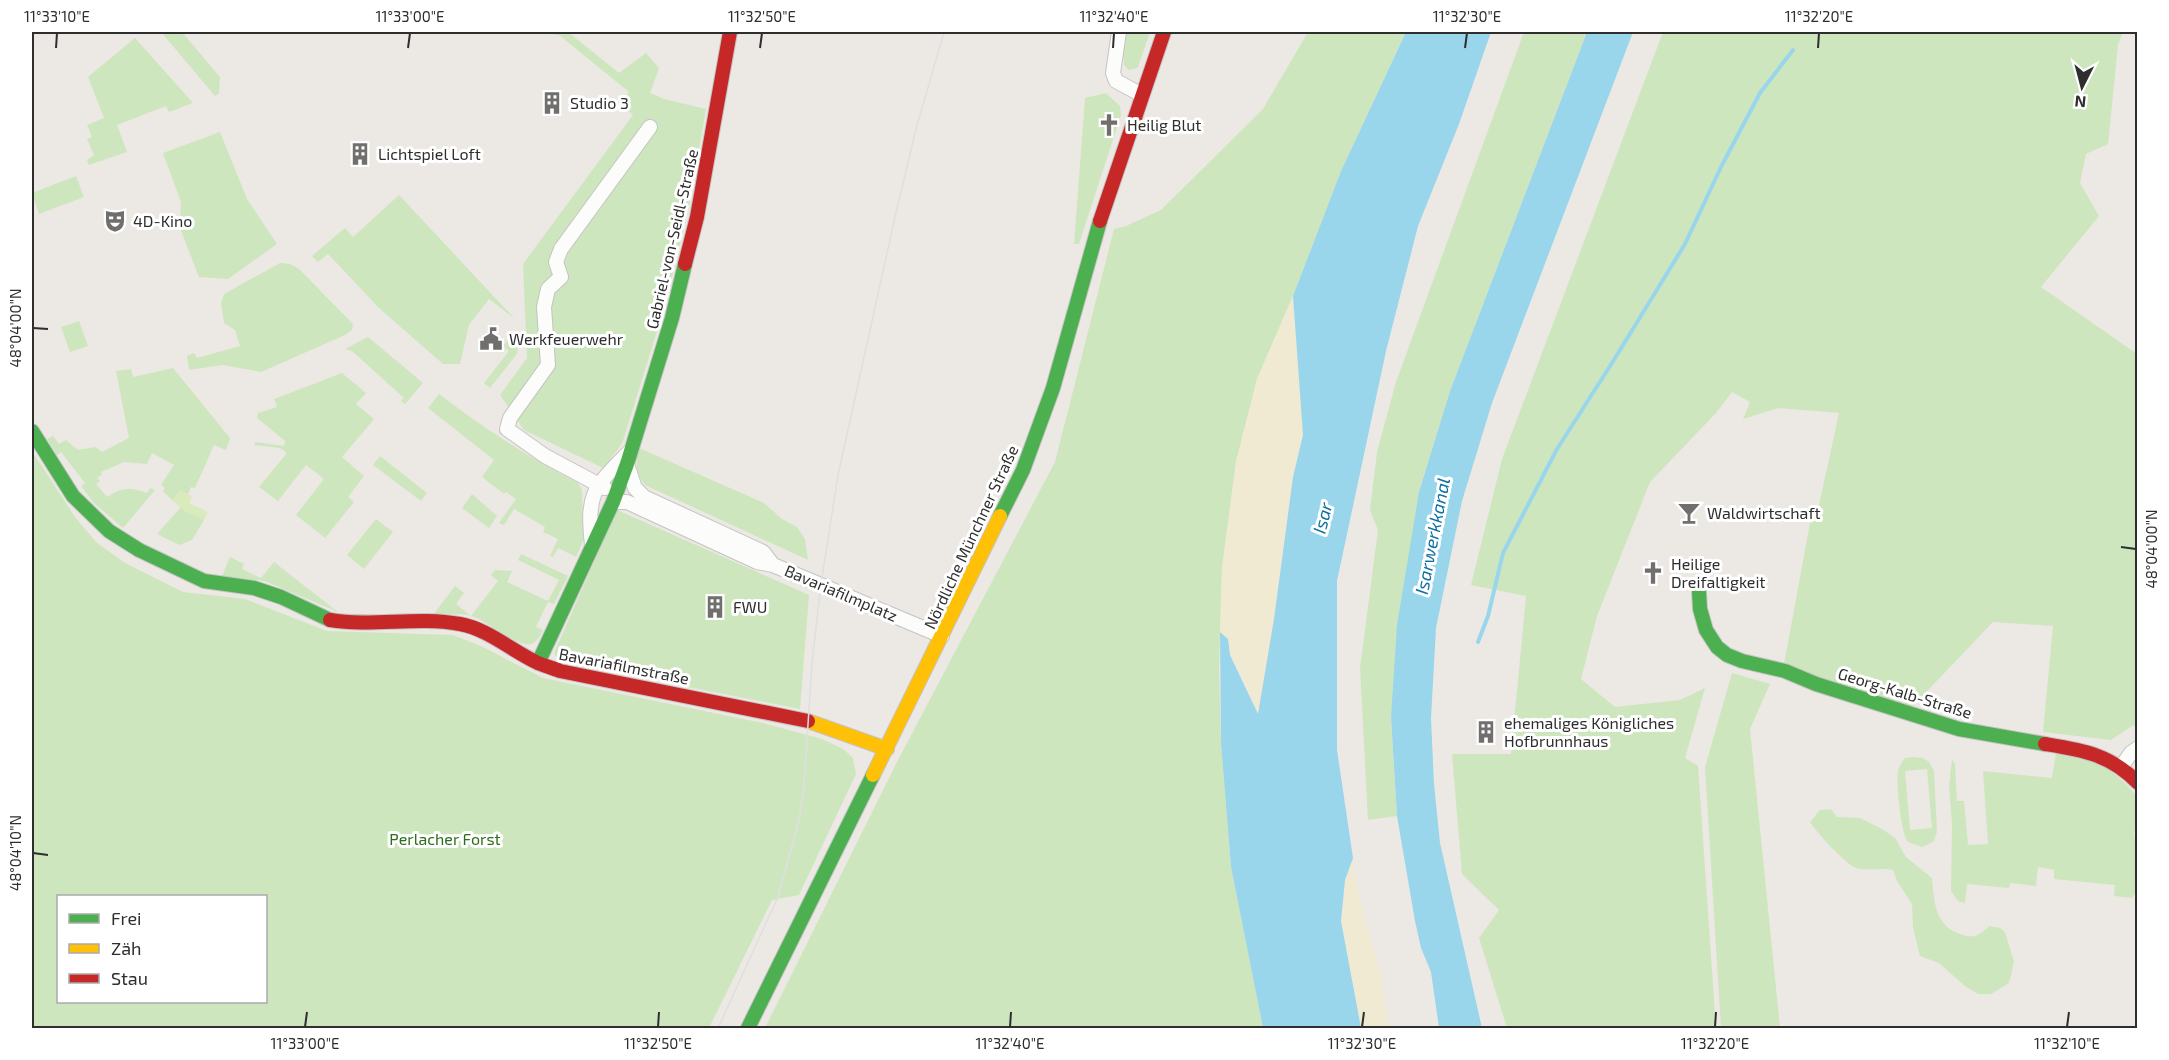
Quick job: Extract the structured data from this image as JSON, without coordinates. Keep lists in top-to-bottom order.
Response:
{
  "streets": {
    "street": [
      "Gabriel-von-Seidl-Straße",
      "Nördliche Münchner Straße",
      "Bavariafilmplatz",
      "Bavariafilmstraße",
      "Georg-Kalb-Straße"
    ]
  },
  "crossings": [
    ["Gabriel-von-Seidl-Straße", "Bavariafilmplatz"],
    ["Gabriel-von-Seidl-Straße", "Bavariafilmstraße"],
    ["Nördliche Münchner Straße", "Bavariafilmplatz"],
    ["Nördliche Münchner Straße", "Bavariafilmstraße"]
  ],
  "water": ["Isar", "Isarwerkkanal"],
  "parks": ["Perlacher Forst"],
  "places": {
    "building": [
      "Studio 3",
      "Lichtspiel Loft",
      "FWU",
      "ehemaliges Königliches Hofbrunnhaus"
    ],
    "church": ["Heilig Blut", "Heilige Dreifaltigkeit"],
    "theatre": ["4D-Kino"],
    "public building": ["Werkfeuerwehr"],
    "bar": ["Waldwirtschaft"]
  },
  "legend": ["Frei", "Zäh", "Stau"],
  "north": "bottom",
  "coordinates": [
    "11°33'10\"E",
    "11°33'00\"E",
    "11°32'50\"E",
    "11°32'40\"E",
    "11°32'30\"E",
    "11°32'20\"E",
    "48°04'00\"N",
    "48°04'10\"N",
    "11°32'10\"E"
  ]
}
